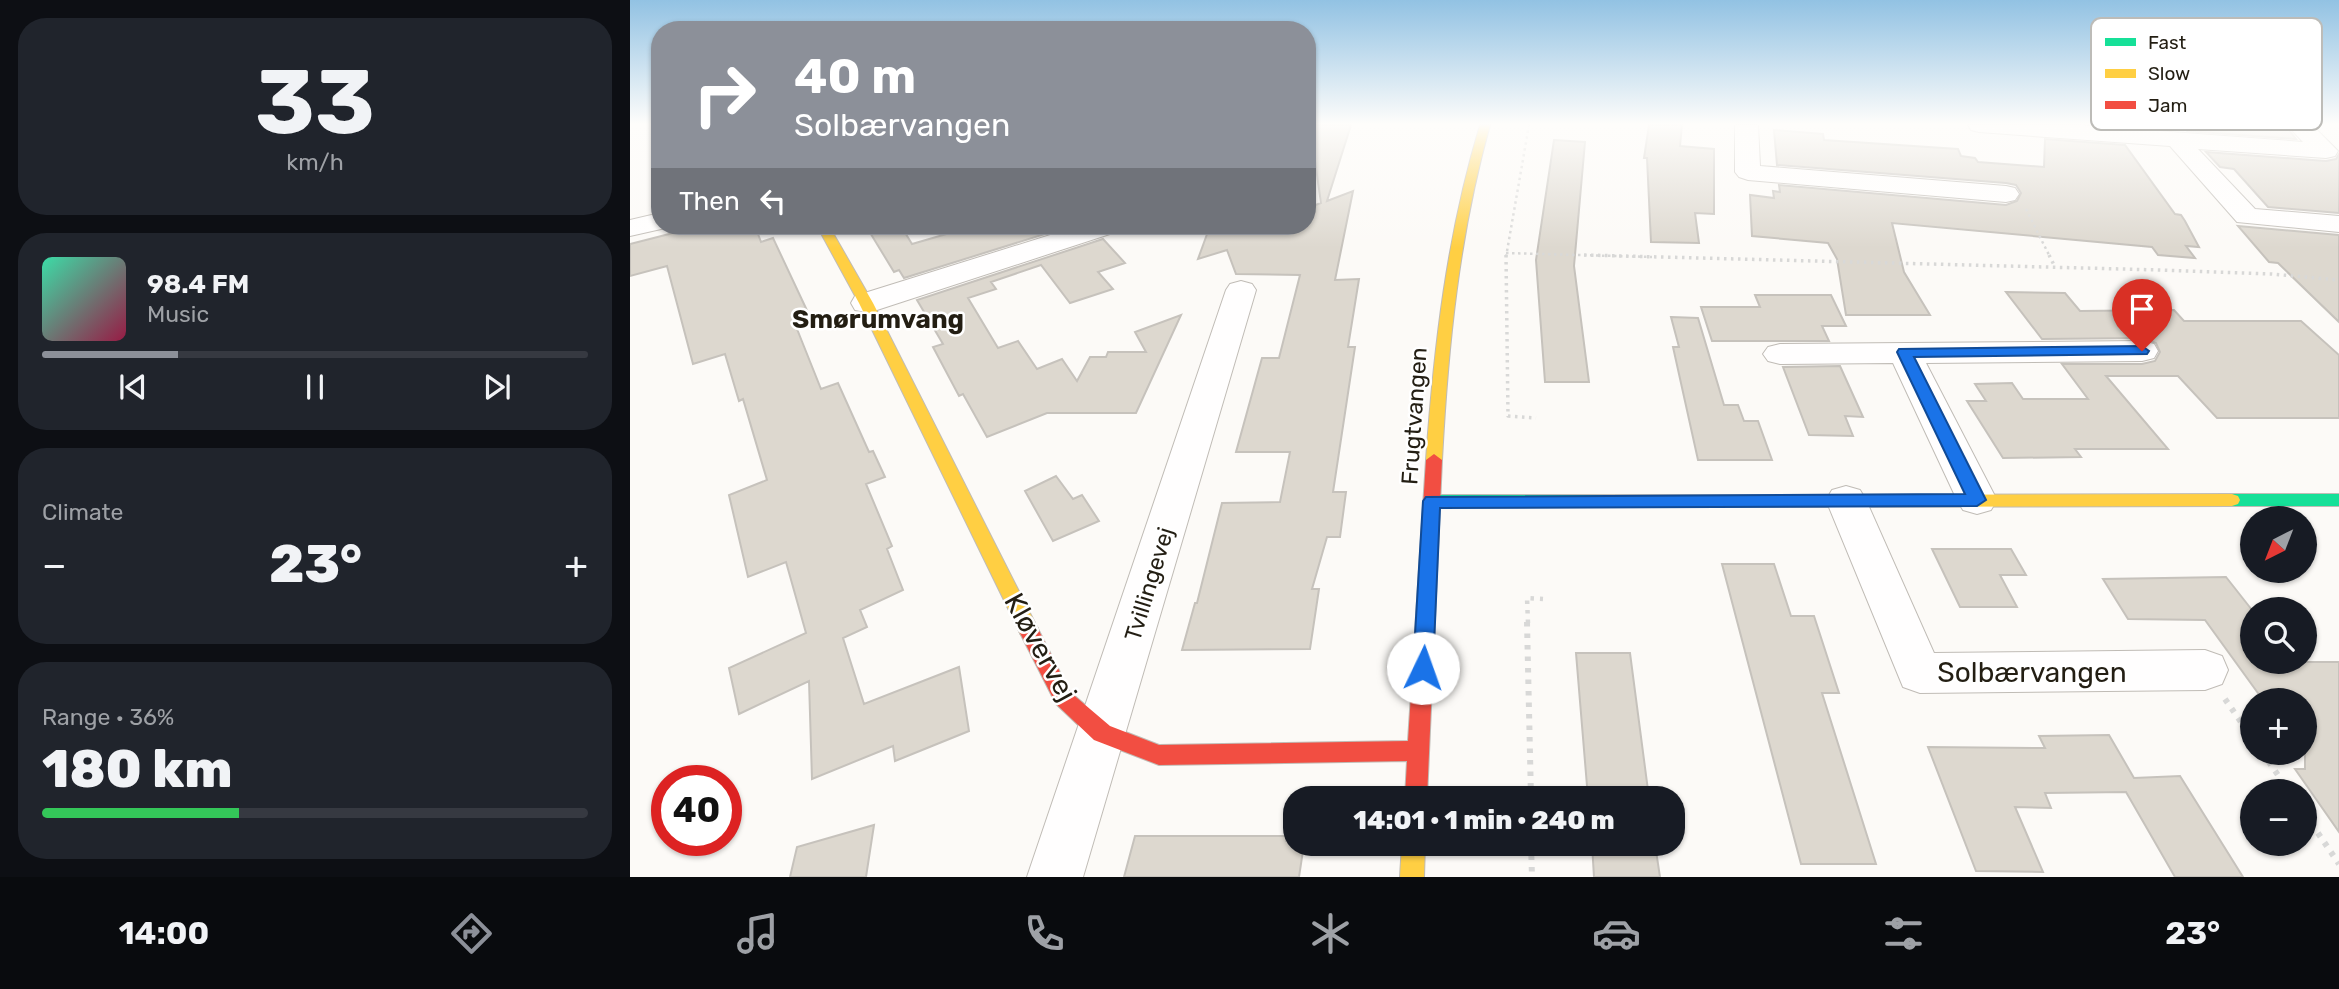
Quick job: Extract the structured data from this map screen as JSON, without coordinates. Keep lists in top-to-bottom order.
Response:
{
  "streets": {
    "street": [
      "Frugtvangen",
      "Tvillingevej",
      "Kløvervej",
      "Solbærvangen"
    ]
  },
  "crossings": [
    ["Frugtvangen", "Kløvervej"],
    ["Tvillingevej", "Kløvervej"]
  ],
  "districts": ["Smørumvang"],
  "legend": ["Fast", "Slow", "Jam"],
  "north": "bottom left",
  "page": {
    "tile": [
      ["33", "km/h"],
      "Climate",
      ["Range · 36%", "180 km"]
    ],
    "turn": ["40 m", "Solbærvangen"],
    "then": "Then",
    "song": ["98.4 FM", "Music"],
    "map_buttons": ["+", "−"],
    "heat": ["−", "23°", "+"],
    "limit": "40",
    "trip": "14:01 · 1 min · 240 m",
    "tabs": ["14:00", "23°"]
  }
}
